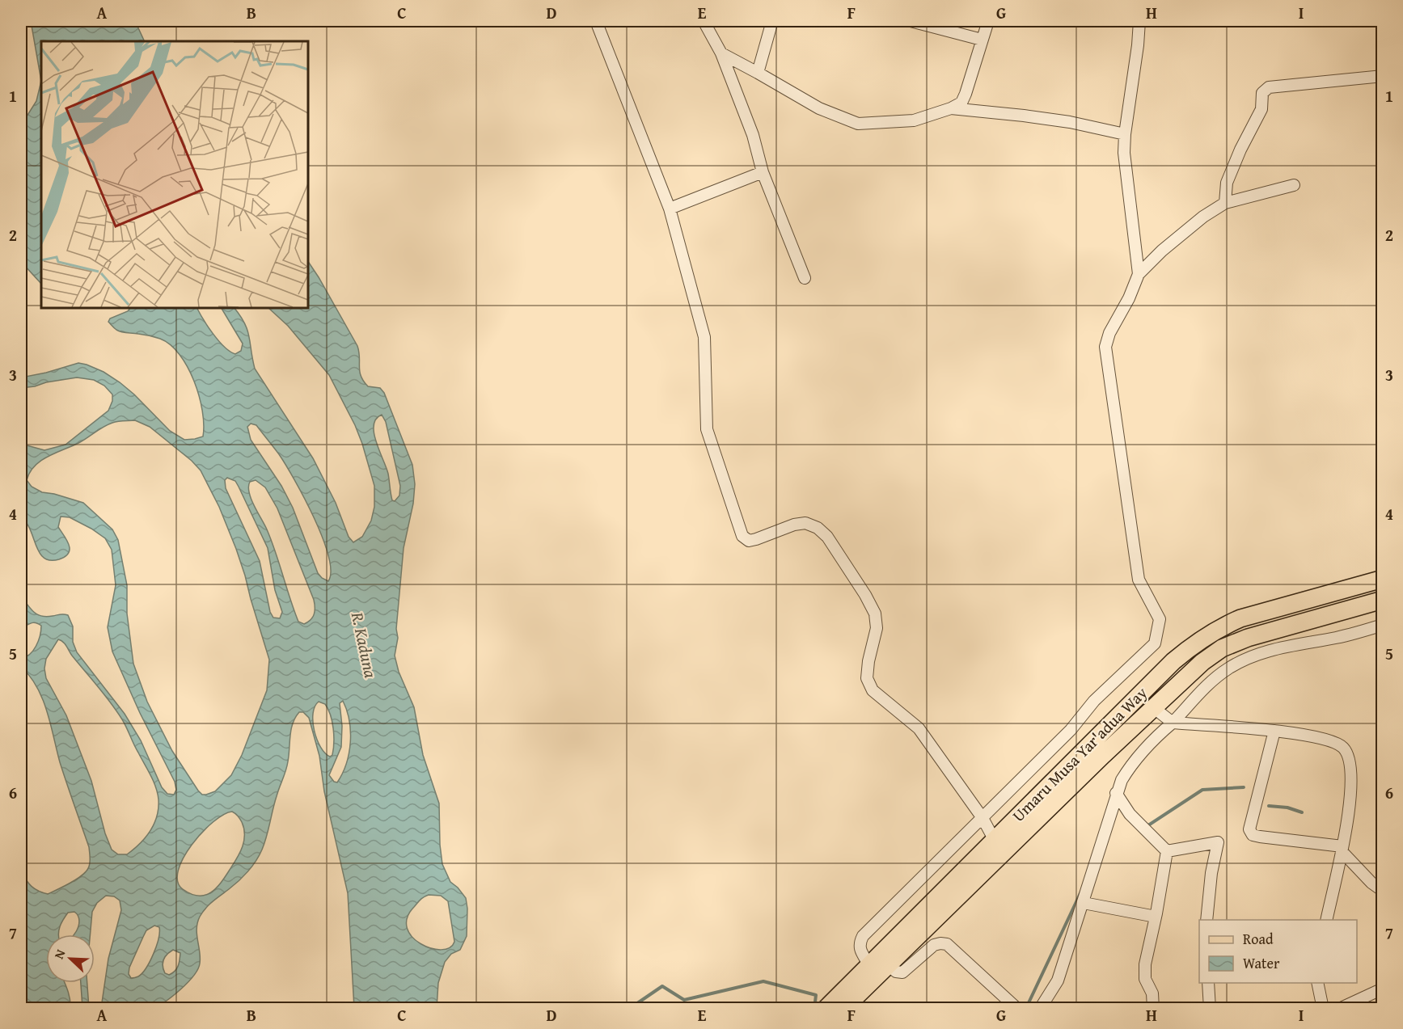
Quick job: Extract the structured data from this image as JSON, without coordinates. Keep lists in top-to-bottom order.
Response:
{
  "streets": {
    "main road": ["Umaru Musa Yar'adua Way"]
  },
  "water": ["R. Kaduna"],
  "legend": ["Road", "Water"],
  "north": "top left",
  "grid": {
    "columns": [
      "A",
      "B",
      "C",
      "D",
      "E",
      "F",
      "G",
      "H",
      "I"
    ],
    "rows": [
      "1",
      "2",
      "3",
      "4",
      "5",
      "6",
      "7"
    ]
  }
}
